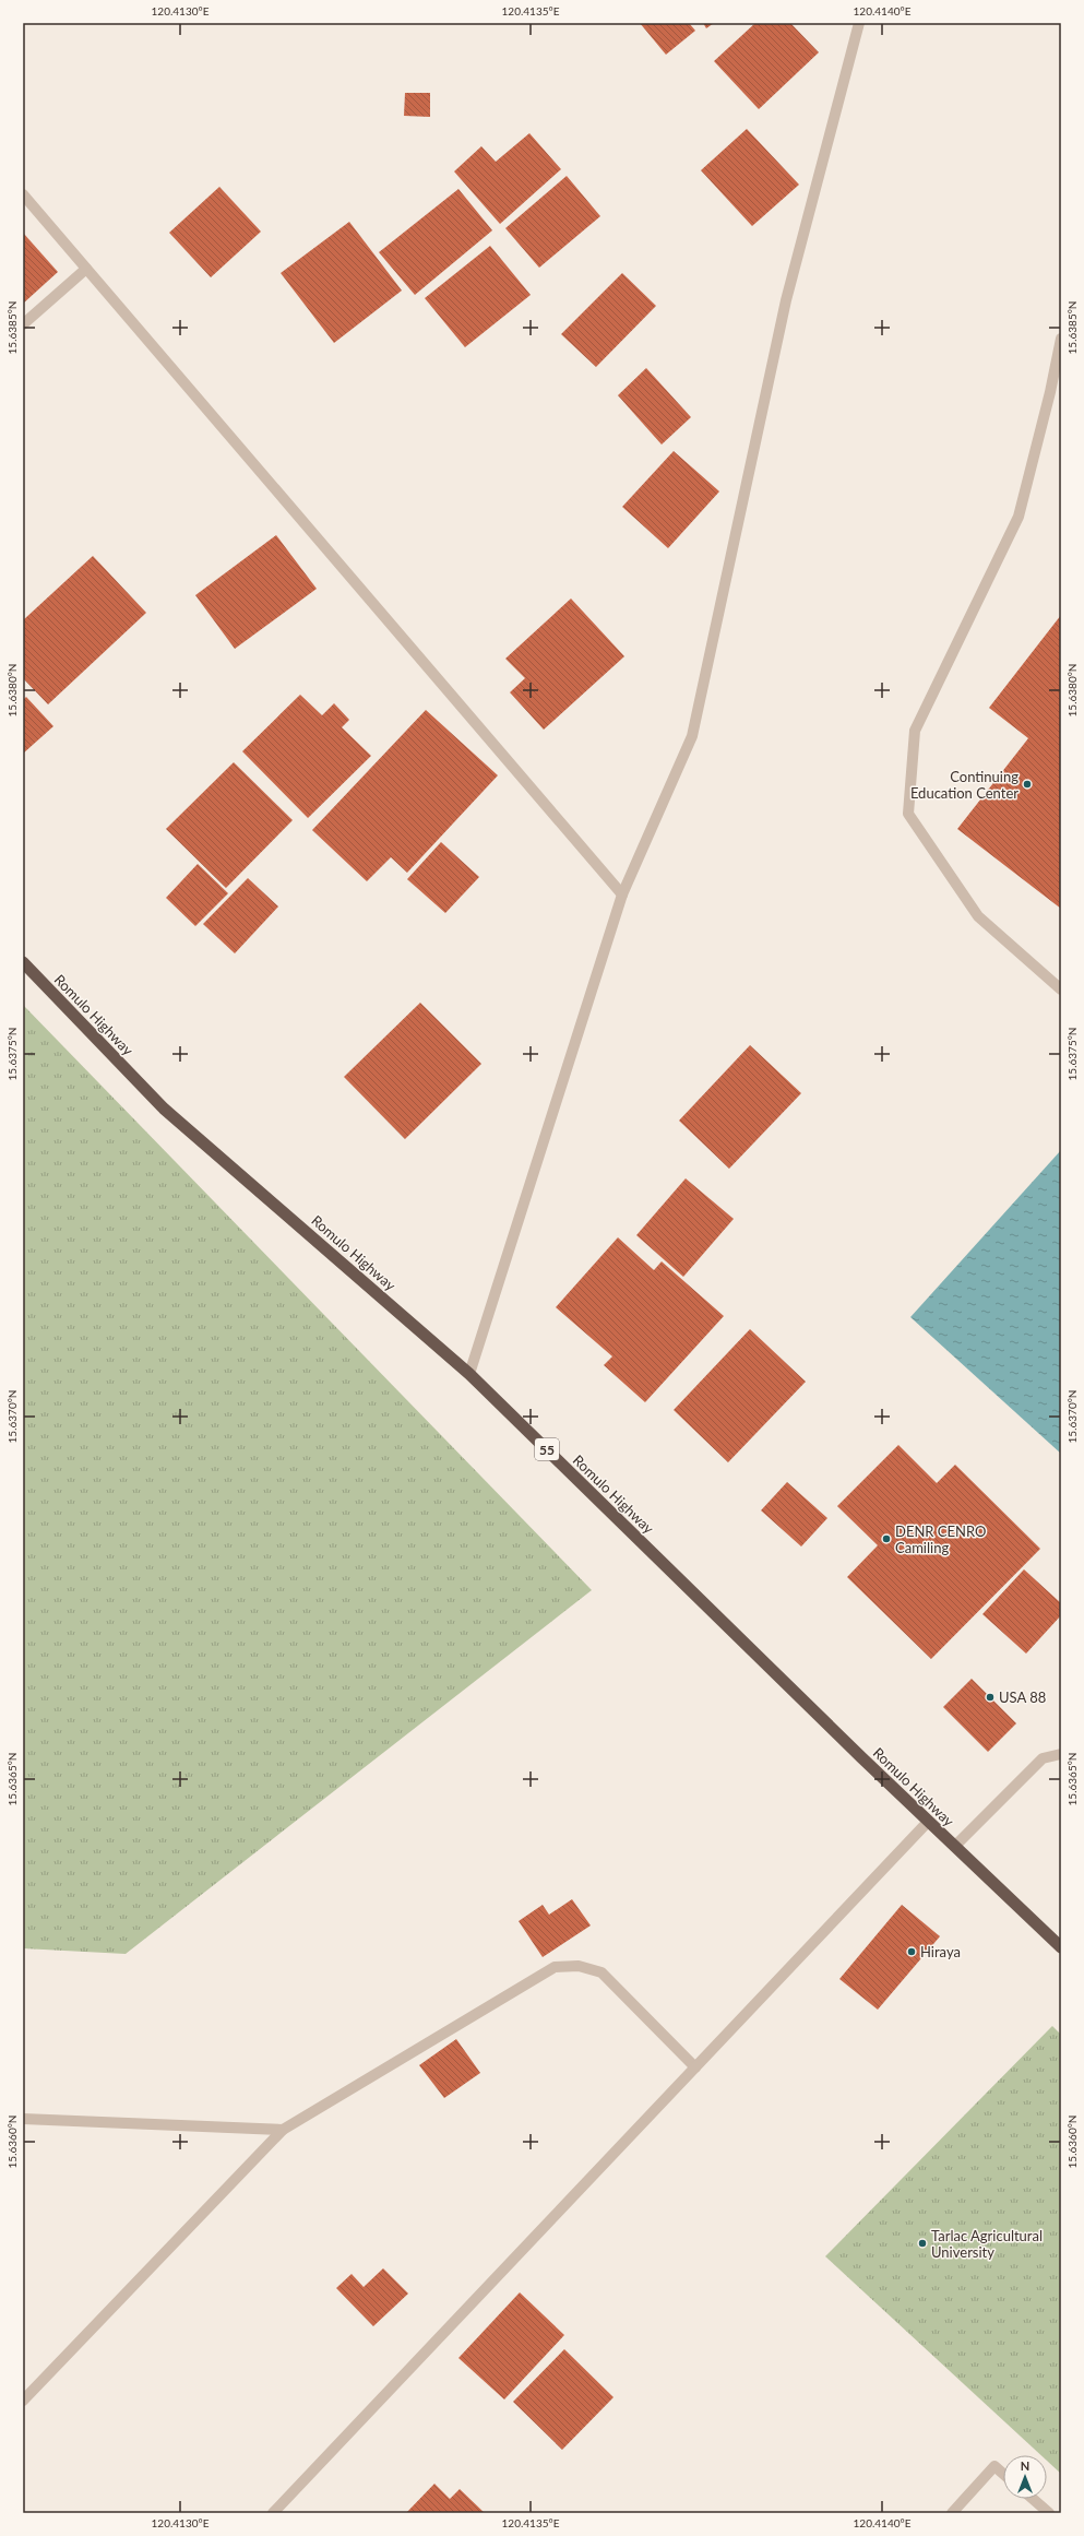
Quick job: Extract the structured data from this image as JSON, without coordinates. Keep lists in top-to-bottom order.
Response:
{
  "streets": {
    "highway": ["Romulo Highway", "55"]
  },
  "places": [
    "Continuing Education Center",
    "DENR CENRO Camiling",
    "USA 88",
    "Hiraya",
    "Tarlac Agricultural University"
  ],
  "north": "top",
  "coordinates": [
    "120.4130°E",
    "120.4135°E",
    "120.4140°E",
    "15.6385°N",
    "15.6380°N",
    "15.6375°N",
    "15.6370°N",
    "15.6365°N",
    "15.6360°N"
  ]
}
